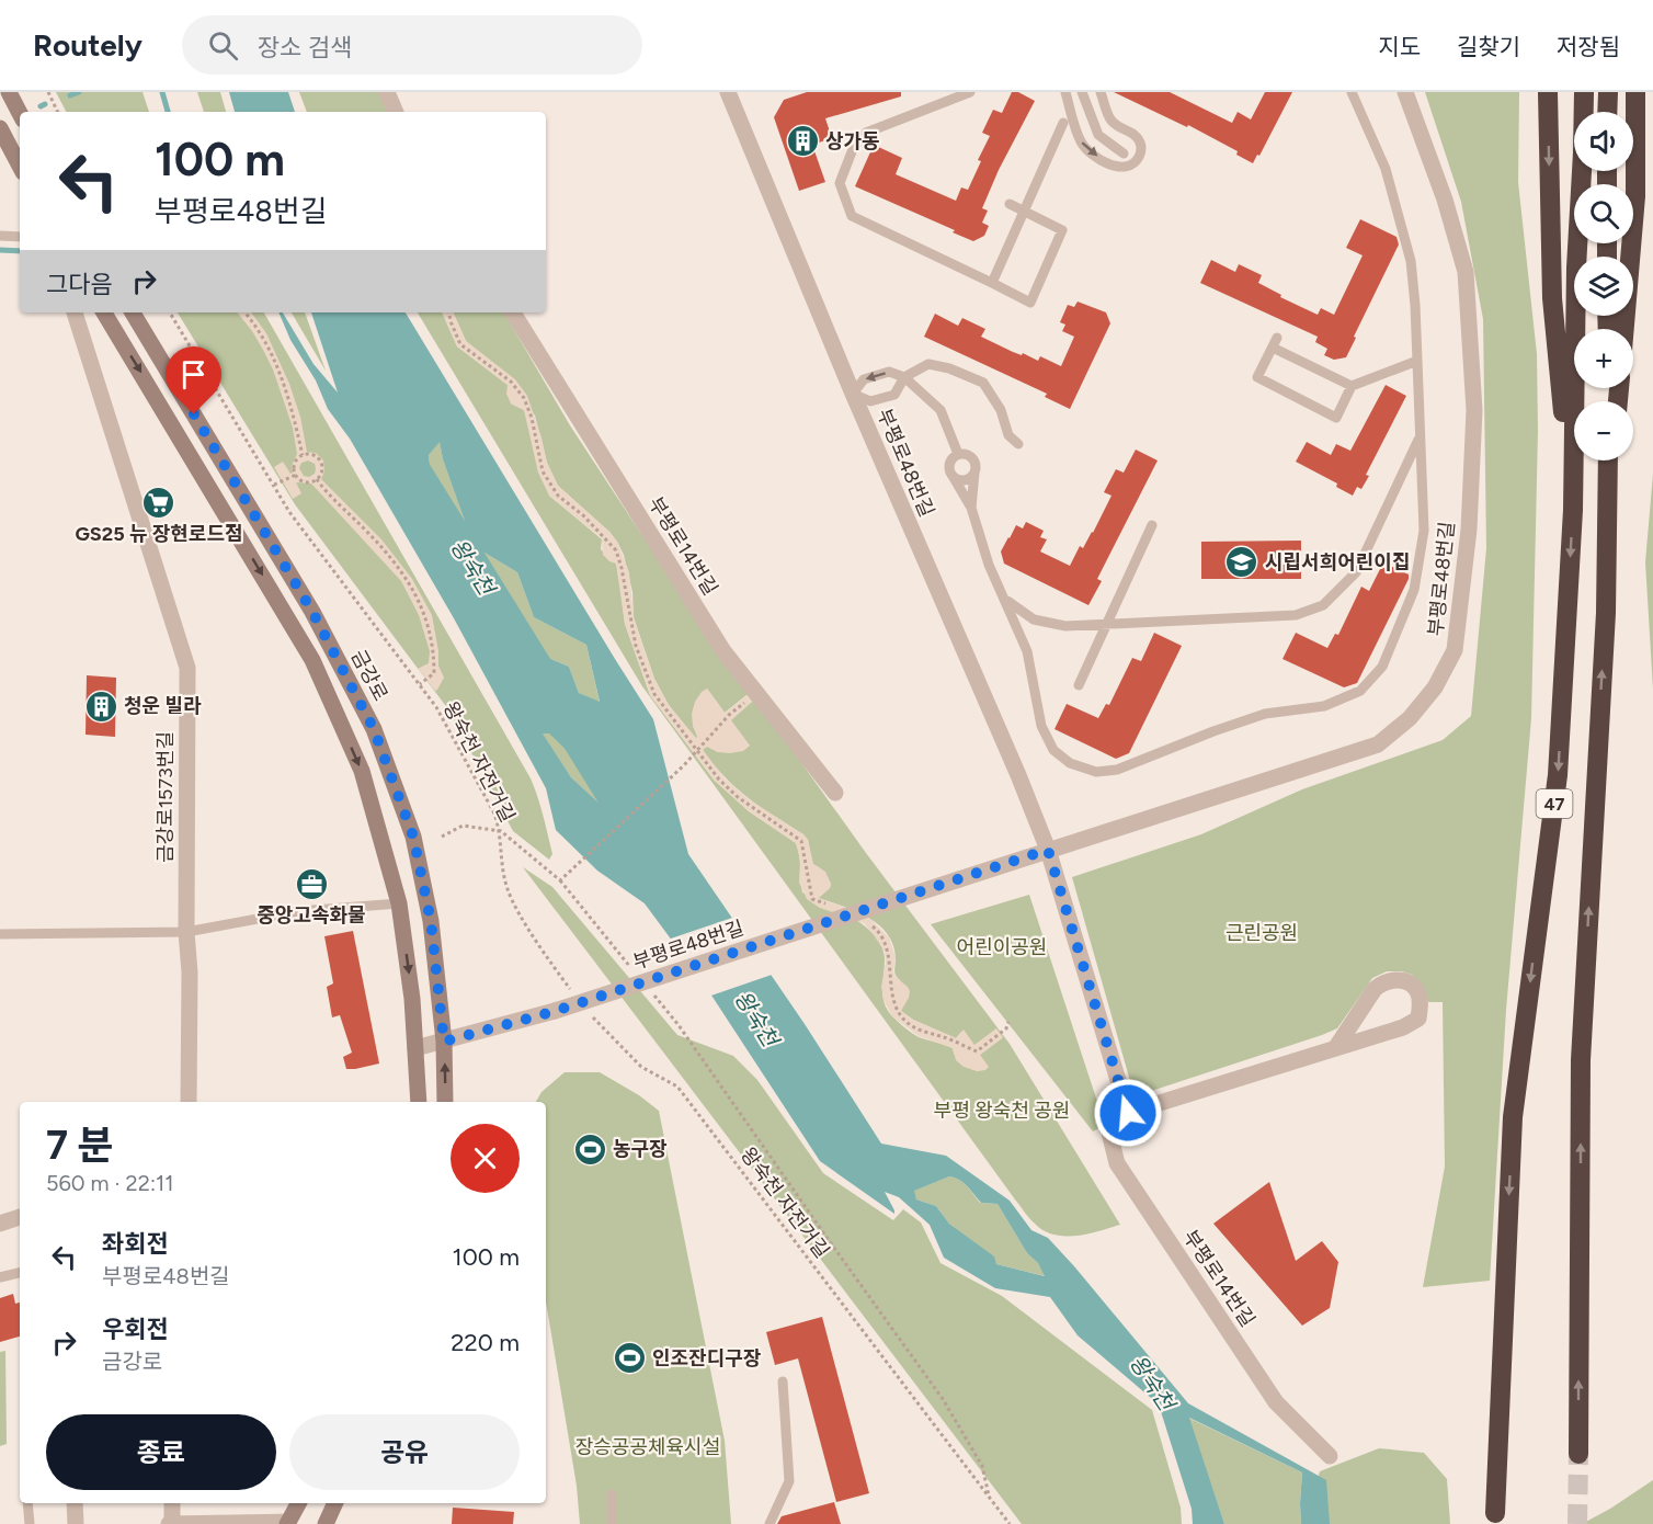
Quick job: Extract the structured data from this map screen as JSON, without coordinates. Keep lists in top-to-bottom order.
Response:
{
  "streets": {
    "highway": ["47"],
    "main road": ["금강로"],
    "street": ["부평로48번길", "부평로14번길", "금강로1573번길"],
    "path": ["왕숙천 자전거길"]
  },
  "crossings": [
    ["부평로48번길", "금강로"]
  ],
  "water": ["왕숙천"],
  "parks": [
    "근린공원",
    "어린이공원",
    "부평 왕숙천 공원",
    "장승공공체육시설"
  ],
  "places": {
    "building": ["상가동", "청운 빌라"],
    "supermarket": ["GS25 뉴 장현로드점"],
    "school or university": ["시립서희어린이집"],
    "office": ["중앙고속화물"],
    "sports": ["농구장", "인조잔디구장"]
  },
  "page": {
    "header": "Routely",
    "search": "장소 검색",
    "nav": ["지도", "길찾기", "저장됨"],
    "map_buttons": ["+", "−"],
    "turn": ["100 m", "부평로48번길"],
    "then": "그다음",
    "heading": ["7 분", "560 m · 22:11"],
    "list": [
      {
        "name": "좌회전",
        "note": "부평로48번길",
        "value": "100 m"
      },
      {
        "name": "우회전",
        "note": "금강로",
        "value": "220 m"
      }
    ],
    "buttons": ["종료", "공유"]
  }
}
